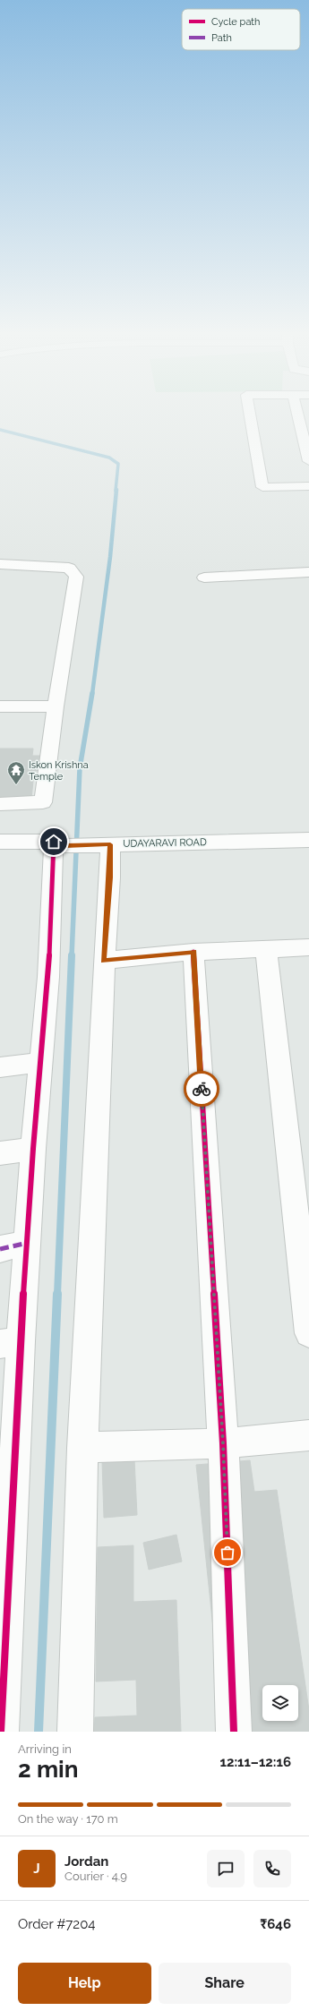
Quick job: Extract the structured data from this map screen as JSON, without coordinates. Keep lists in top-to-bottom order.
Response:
{
  "streets": {
    "street": ["UDAYARAVI ROAD"]
  },
  "places": {
    "temple": ["Iskon Krishna Temple"]
  },
  "legend": ["Cycle path", "Path"],
  "page": {
    "heading": ["2 min", "Arriving in", "12:11–12:16"],
    "panel": [
      "Jordan",
      "Courier · 4.9",
      "Order #7204",
      "₹646"
    ],
    "bar": "On the way · 170 m",
    "round": "J",
    "buttons": ["Help", "Share"]
  }
}
